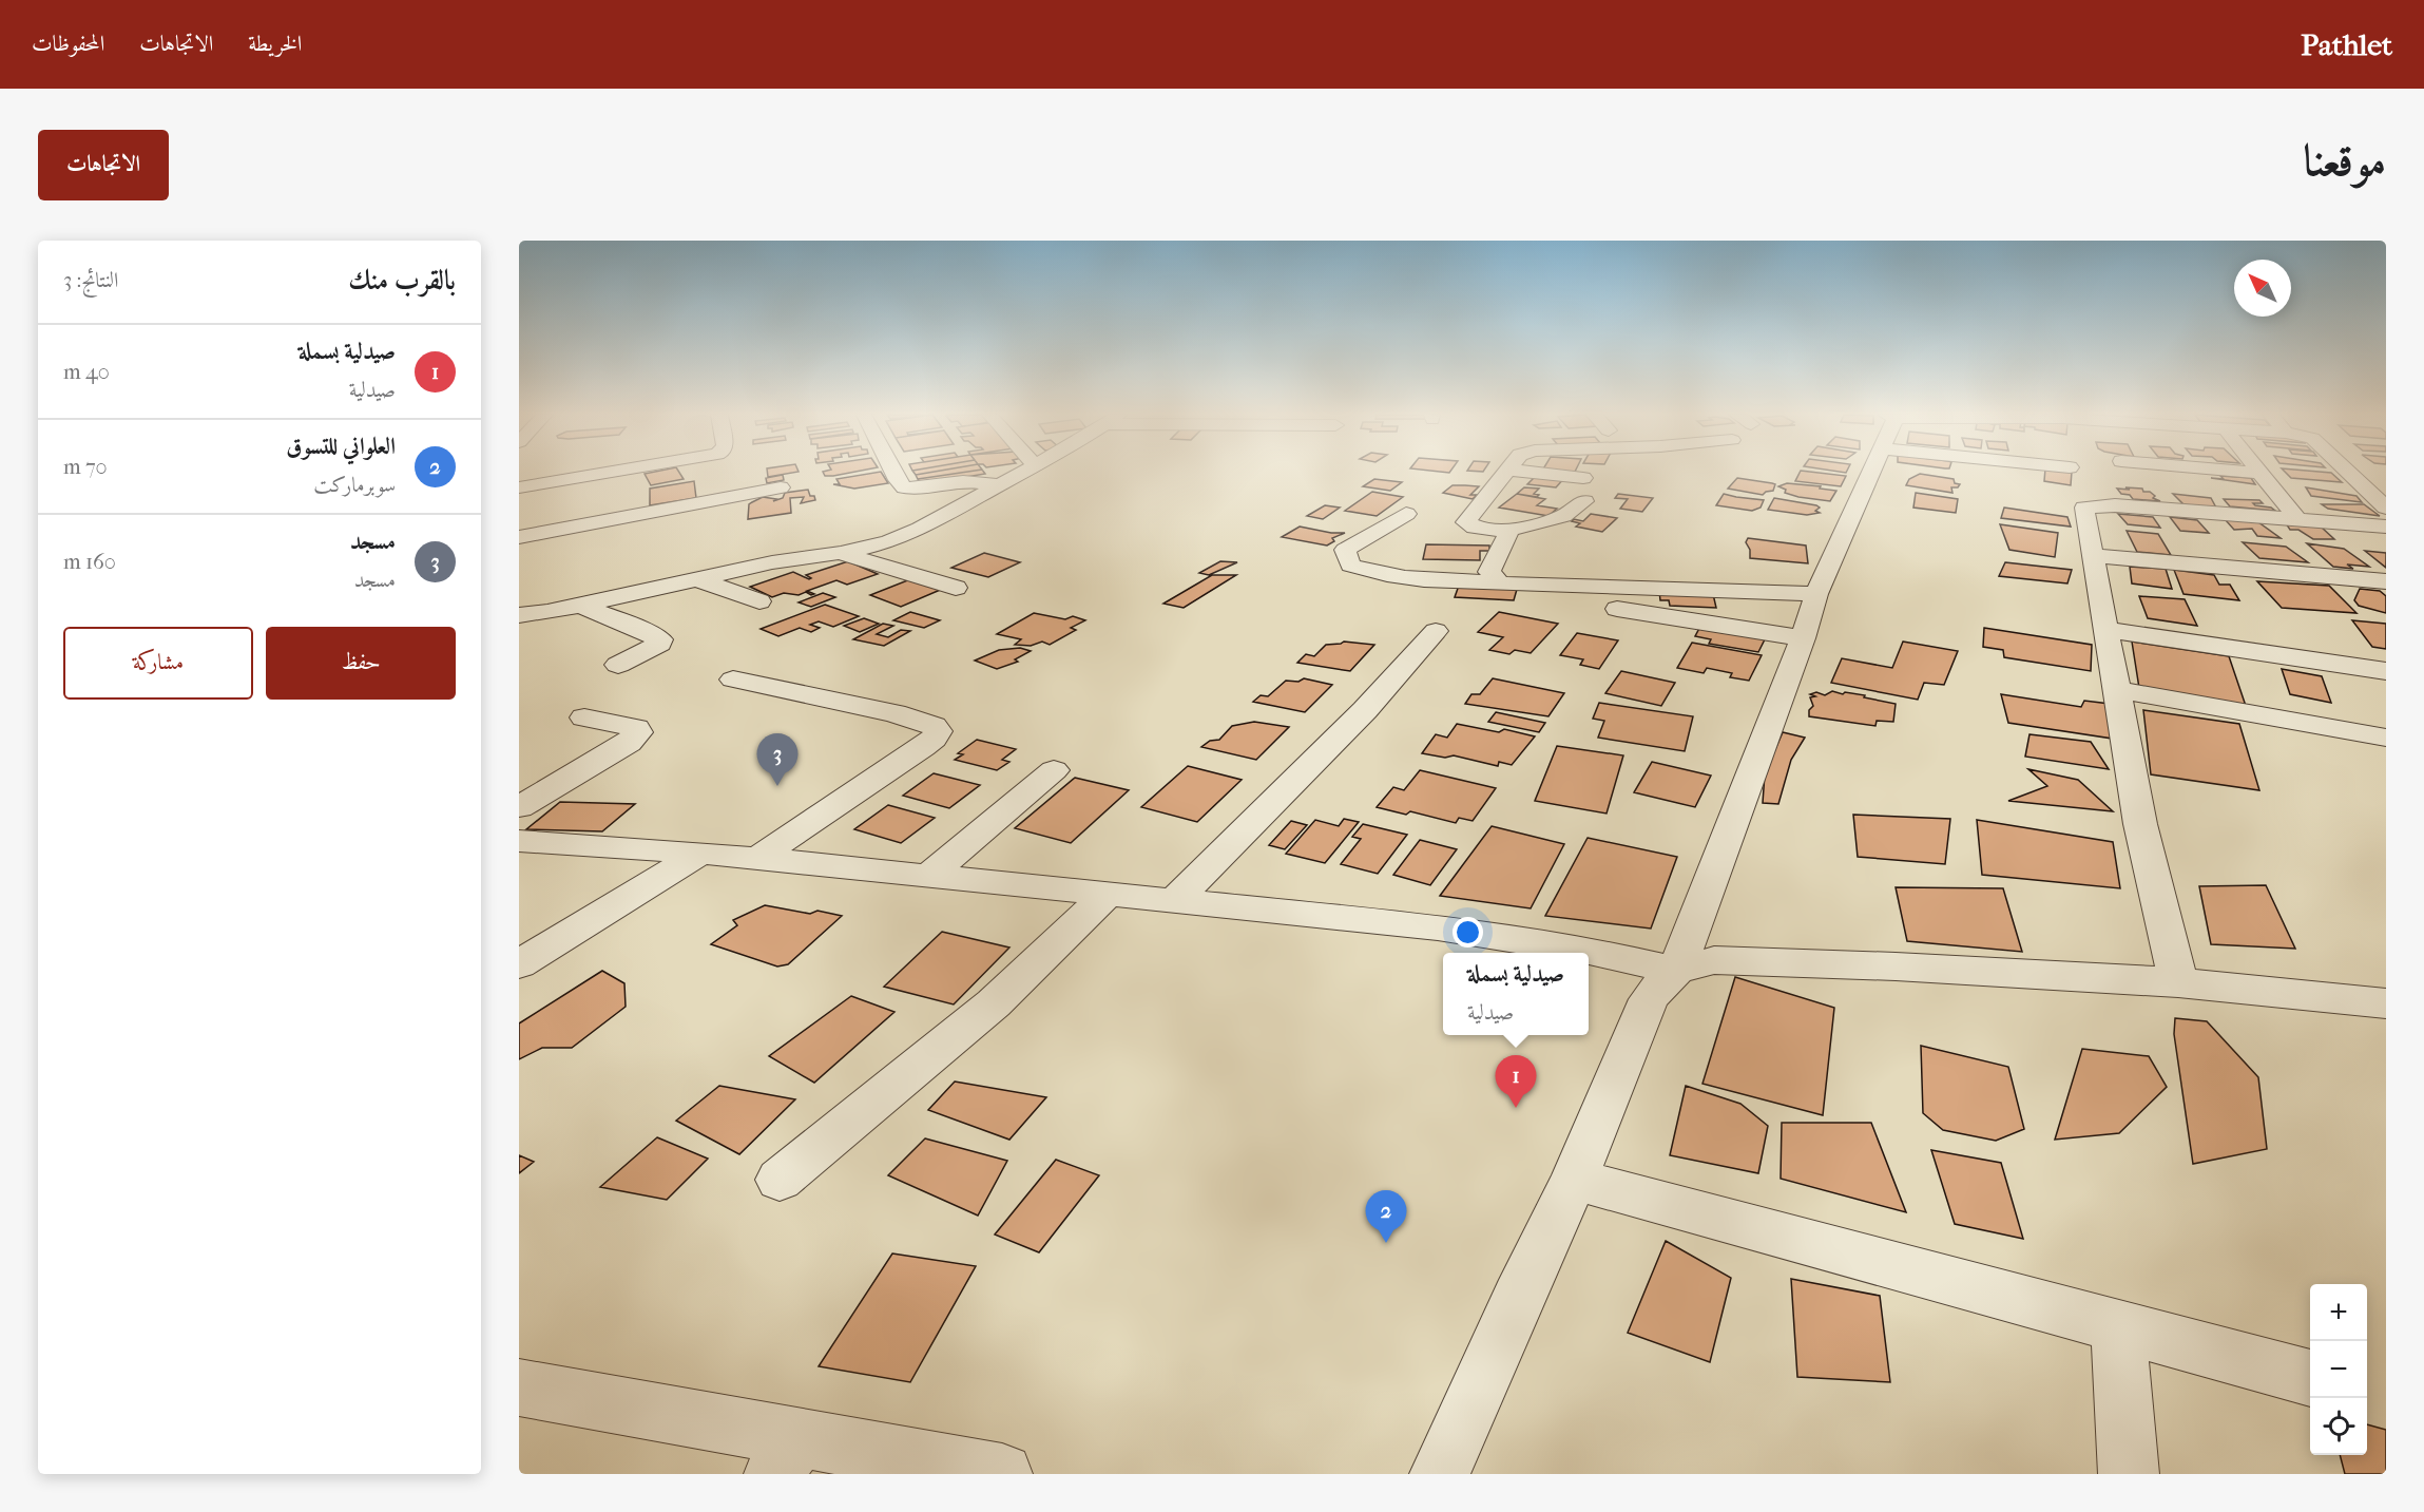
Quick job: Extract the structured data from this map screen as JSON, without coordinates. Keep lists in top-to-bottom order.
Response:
{
  "north": "top left",
  "page": {
    "header": "Pathlet",
    "nav": ["الخريطة", "الاتجاهات", "المحفوظات"],
    "title": "موقعنا",
    "buttons": [
      "الاتجاهات",
      ["حفظ", "مشاركة"]
    ],
    "heading": ["بالقرب منك", "النتائج: 3"],
    "list": [
      {
        "mark": "1",
        "name": "صيدلية بسملة",
        "note": "صيدلية",
        "value": "40 m"
      },
      {
        "mark": "2",
        "name": "العلواني للتسوق",
        "note": "سوبرماركت",
        "value": "70 m"
      },
      {
        "mark": "3",
        "name": "مسجد",
        "note": "مسجد",
        "value": "160 m"
      }
    ],
    "pins": ["3", "1", "2"],
    "popup": ["صيدلية بسملة", "صيدلية"],
    "map_buttons": ["+", "−"]
  }
}
